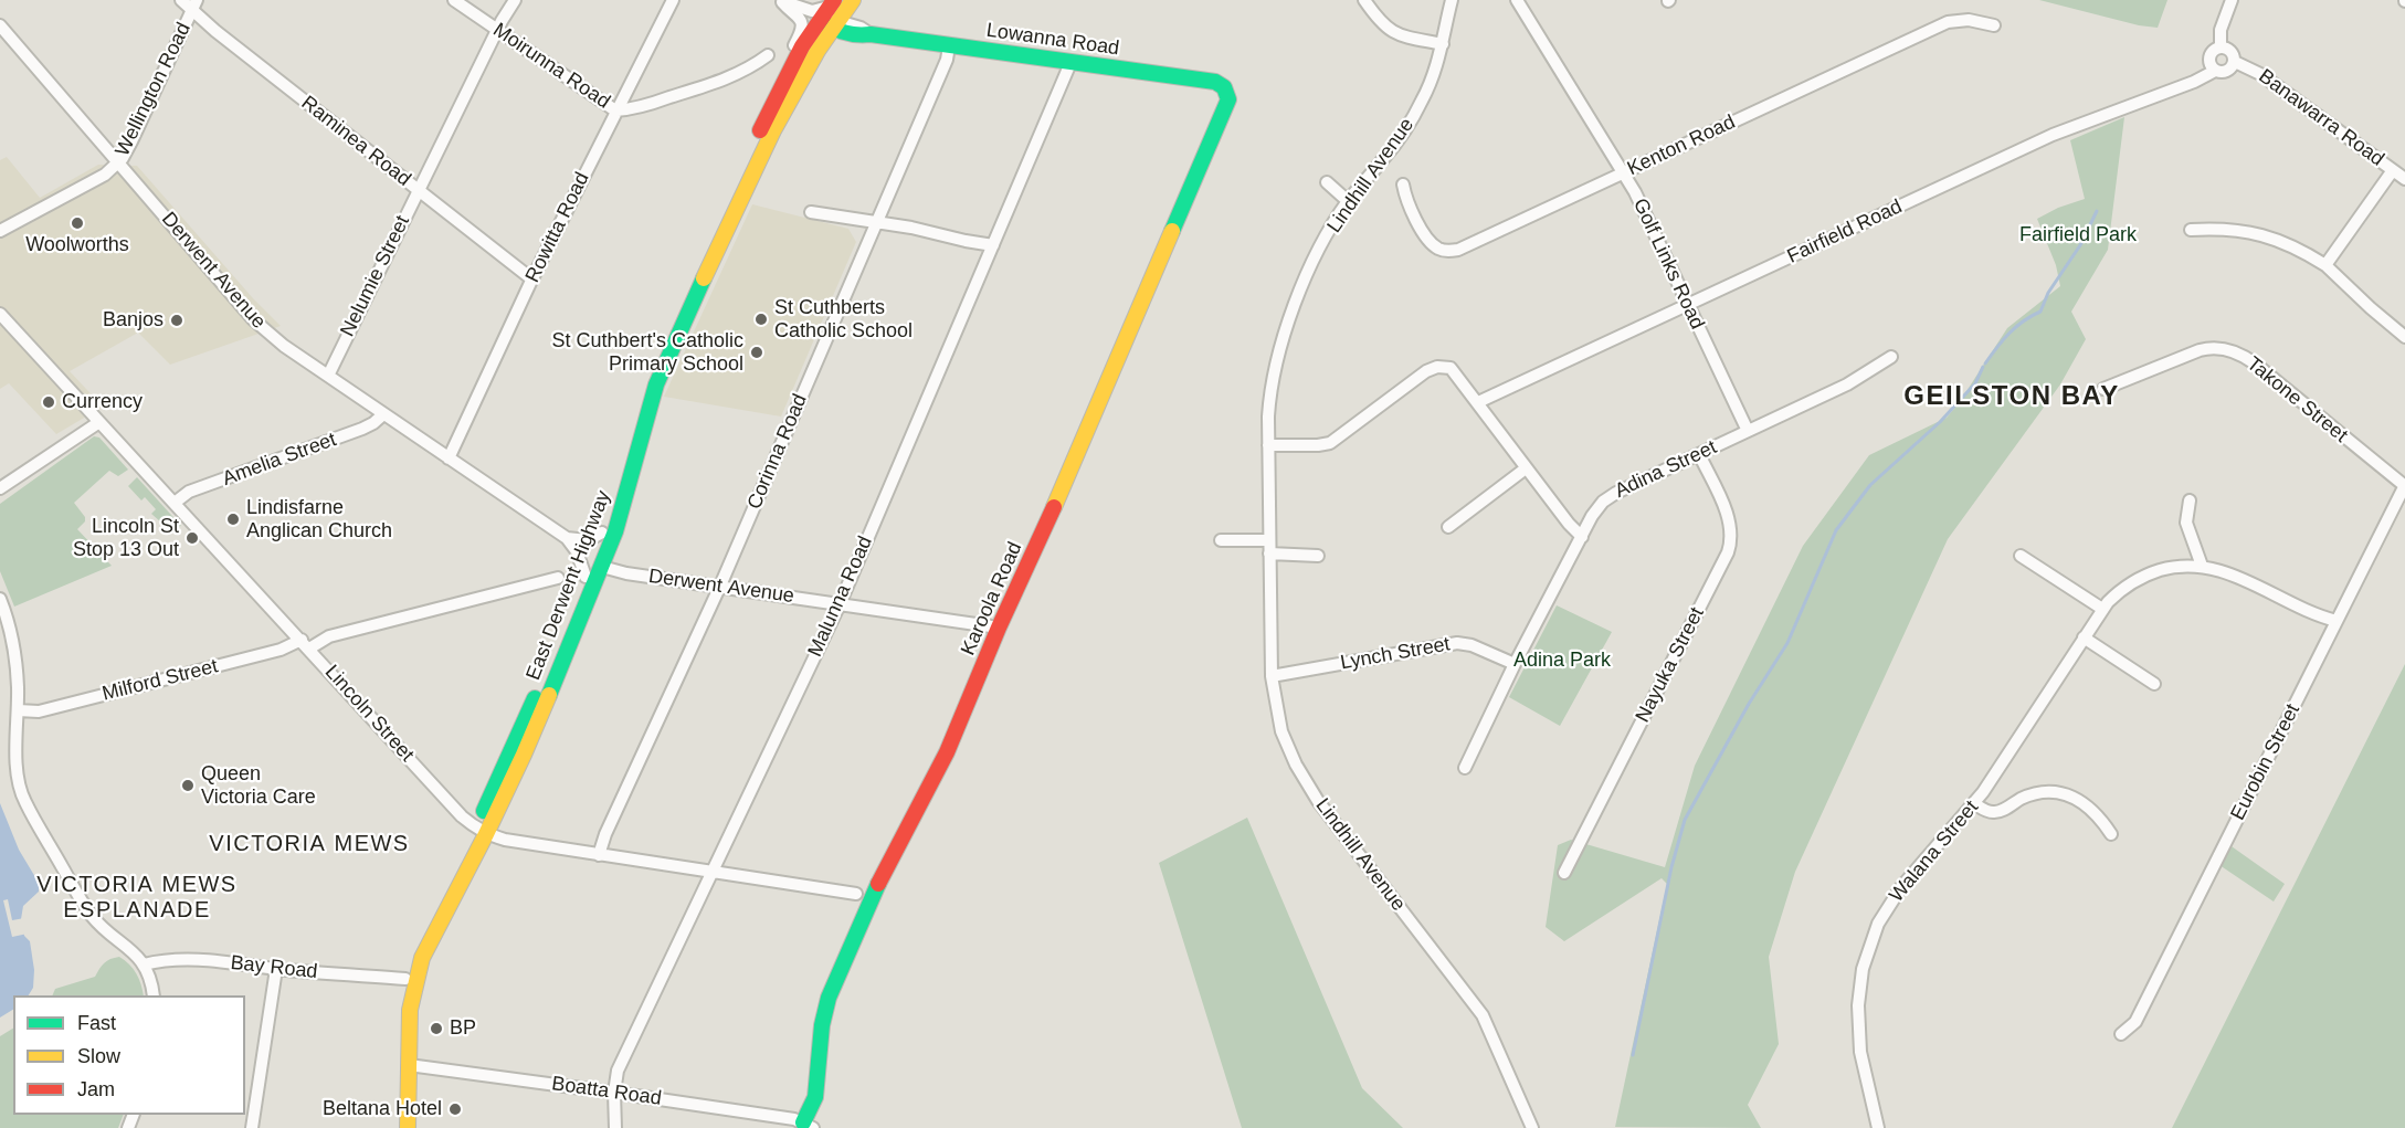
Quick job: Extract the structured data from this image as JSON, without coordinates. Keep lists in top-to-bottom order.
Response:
{
  "streets": {
    "main road": ["Lowanna Road", "East Derwent Highway", "Karoola Road"],
    "street": [
      "Moirunna Road",
      "Wellington Road",
      "Banawarra Road",
      "Raminea Road",
      "Kenton Road",
      "Lindhill Avenue",
      "Rowitta Road",
      "Fairfield Road",
      "Golf Links Road",
      "Derwent Avenue",
      "Nelumie Street",
      "Takone Street",
      "Corinna Road",
      "Amelia Street",
      "Adina Street",
      "Malunna Road",
      "Lynch Street",
      "Nayuka Street",
      "Milford Street",
      "Lincoln Street",
      "Eurobin Street",
      "Walana Street",
      "Bay Road",
      "Boatta Road"
    ]
  },
  "crossings": [
    ["Lowanna Road", "Corinna Road"],
    ["Lowanna Road", "East Derwent Highway"],
    ["Lowanna Road", "Malunna Road"],
    ["Lowanna Road", "Karoola Road"],
    ["Moirunna Road", "Rowitta Road"],
    ["Moirunna Road", "Nelumie Street"],
    ["Wellington Road", "Raminea Road"],
    ["Wellington Road", "Derwent Avenue"],
    ["Banawarra Road", "Fairfield Road"],
    ["Raminea Road", "Rowitta Road"],
    ["Raminea Road", "Nelumie Street"],
    ["Kenton Road", "Golf Links Road"],
    ["Lindhill Avenue", "Lynch Street"],
    ["Rowitta Road", "Derwent Avenue"],
    ["Fairfield Road", "Golf Links Road"],
    ["Golf Links Road", "Adina Street"],
    ["Derwent Avenue", "Nelumie Street"],
    ["Derwent Avenue", "Corinna Road"],
    ["Derwent Avenue", "Amelia Street"],
    ["Derwent Avenue", "East Derwent Highway"],
    ["Derwent Avenue", "Malunna Road"],
    ["Derwent Avenue", "Karoola Road"],
    ["Takone Street", "Eurobin Street"],
    ["Amelia Street", "Lincoln Street"],
    ["Adina Street", "Lynch Street"],
    ["Adina Street", "Nayuka Street"],
    ["East Derwent Highway", "Lincoln Street"],
    ["East Derwent Highway", "Bay Road"],
    ["East Derwent Highway", "Boatta Road"],
    ["Malunna Road", "Boatta Road"],
    ["Karoola Road", "Boatta Road"],
    ["Milford Street", "Lincoln Street"],
    ["Eurobin Street", "Walana Street"]
  ],
  "districts": ["GEILSTON BAY", "VICTORIA MEWS", "VICTORIA MEWS ESPLANADE"],
  "parks": ["Fairfield Park", "Adina Park"],
  "places": [
    "Woolworths",
    "St Cuthberts Catholic School",
    "Banjos",
    "St Cuthbert's Catholic Primary School",
    "Currency",
    "Lindisfarne Anglican Church",
    "Lincoln St Stop 13 Out",
    "Queen Victoria Care",
    "BP",
    "Beltana Hotel"
  ],
  "legend": ["Fast", "Slow", "Jam"]
}
